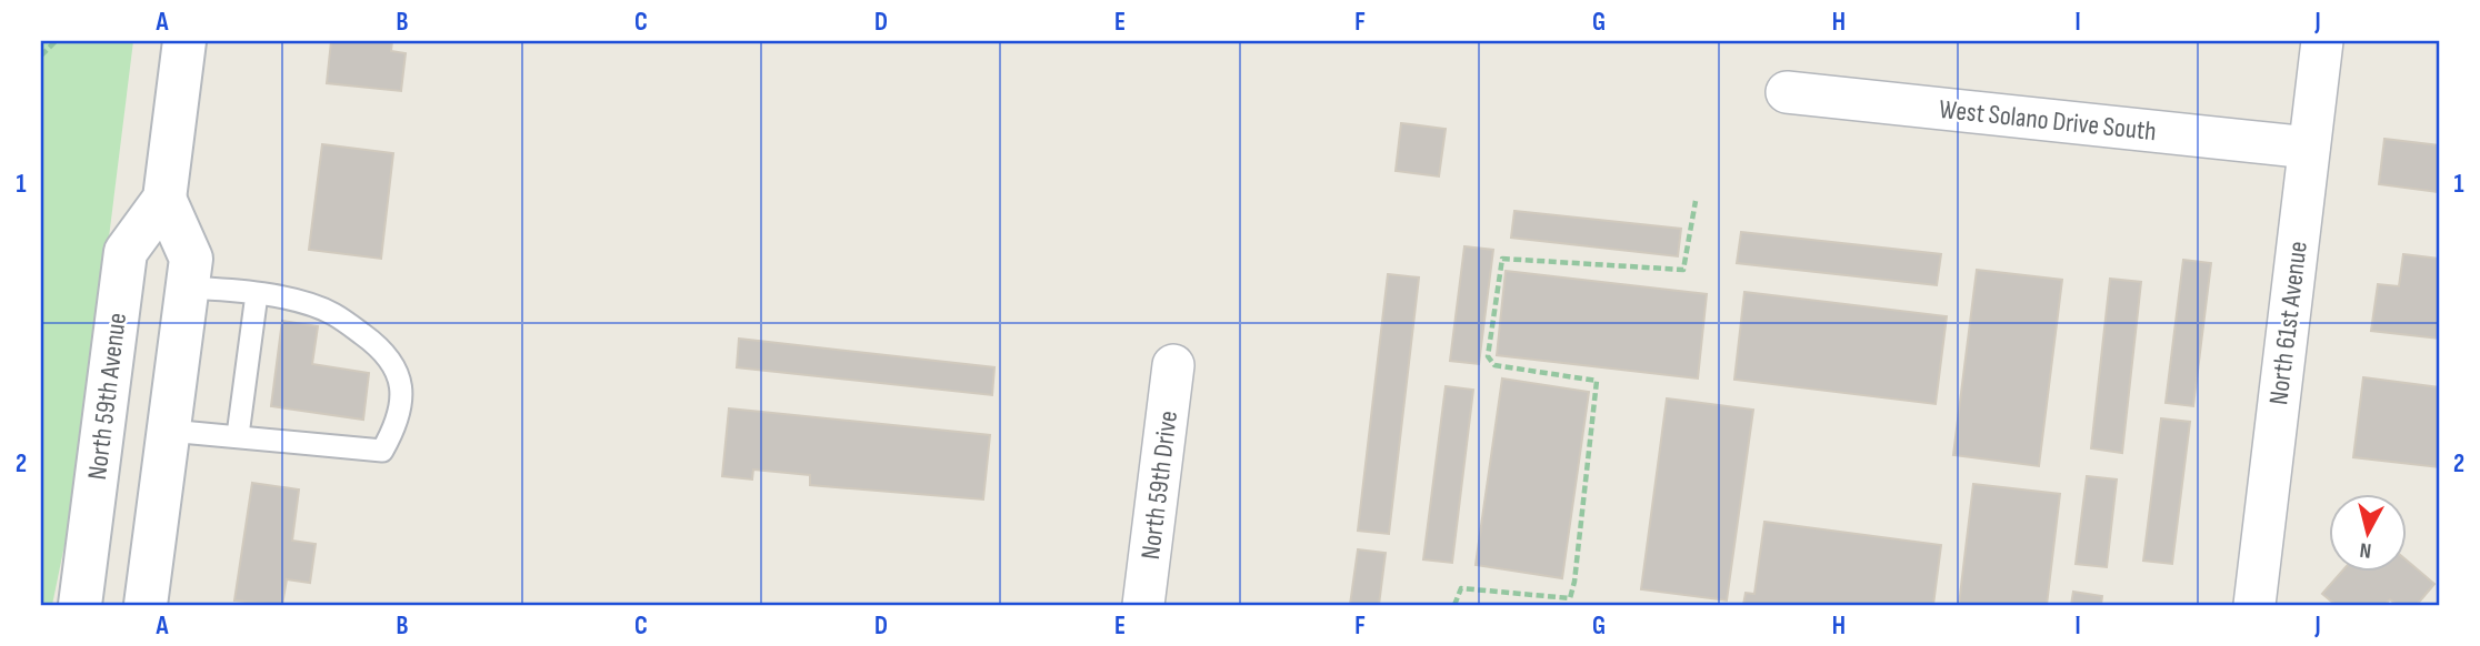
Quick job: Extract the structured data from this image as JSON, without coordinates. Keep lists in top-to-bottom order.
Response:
{
  "streets": {
    "main road": ["North 59th Avenue"],
    "street": ["West Solano Drive South", "North 61st Avenue", "North 59th Drive"]
  },
  "crossings": [
    ["West Solano Drive South", "North 61st Avenue"]
  ],
  "north": "bottom",
  "grid": {
    "columns": [
      "A",
      "B",
      "C",
      "D",
      "E",
      "F",
      "G",
      "H",
      "I",
      "J"
    ],
    "rows": ["1", "2"]
  }
}
